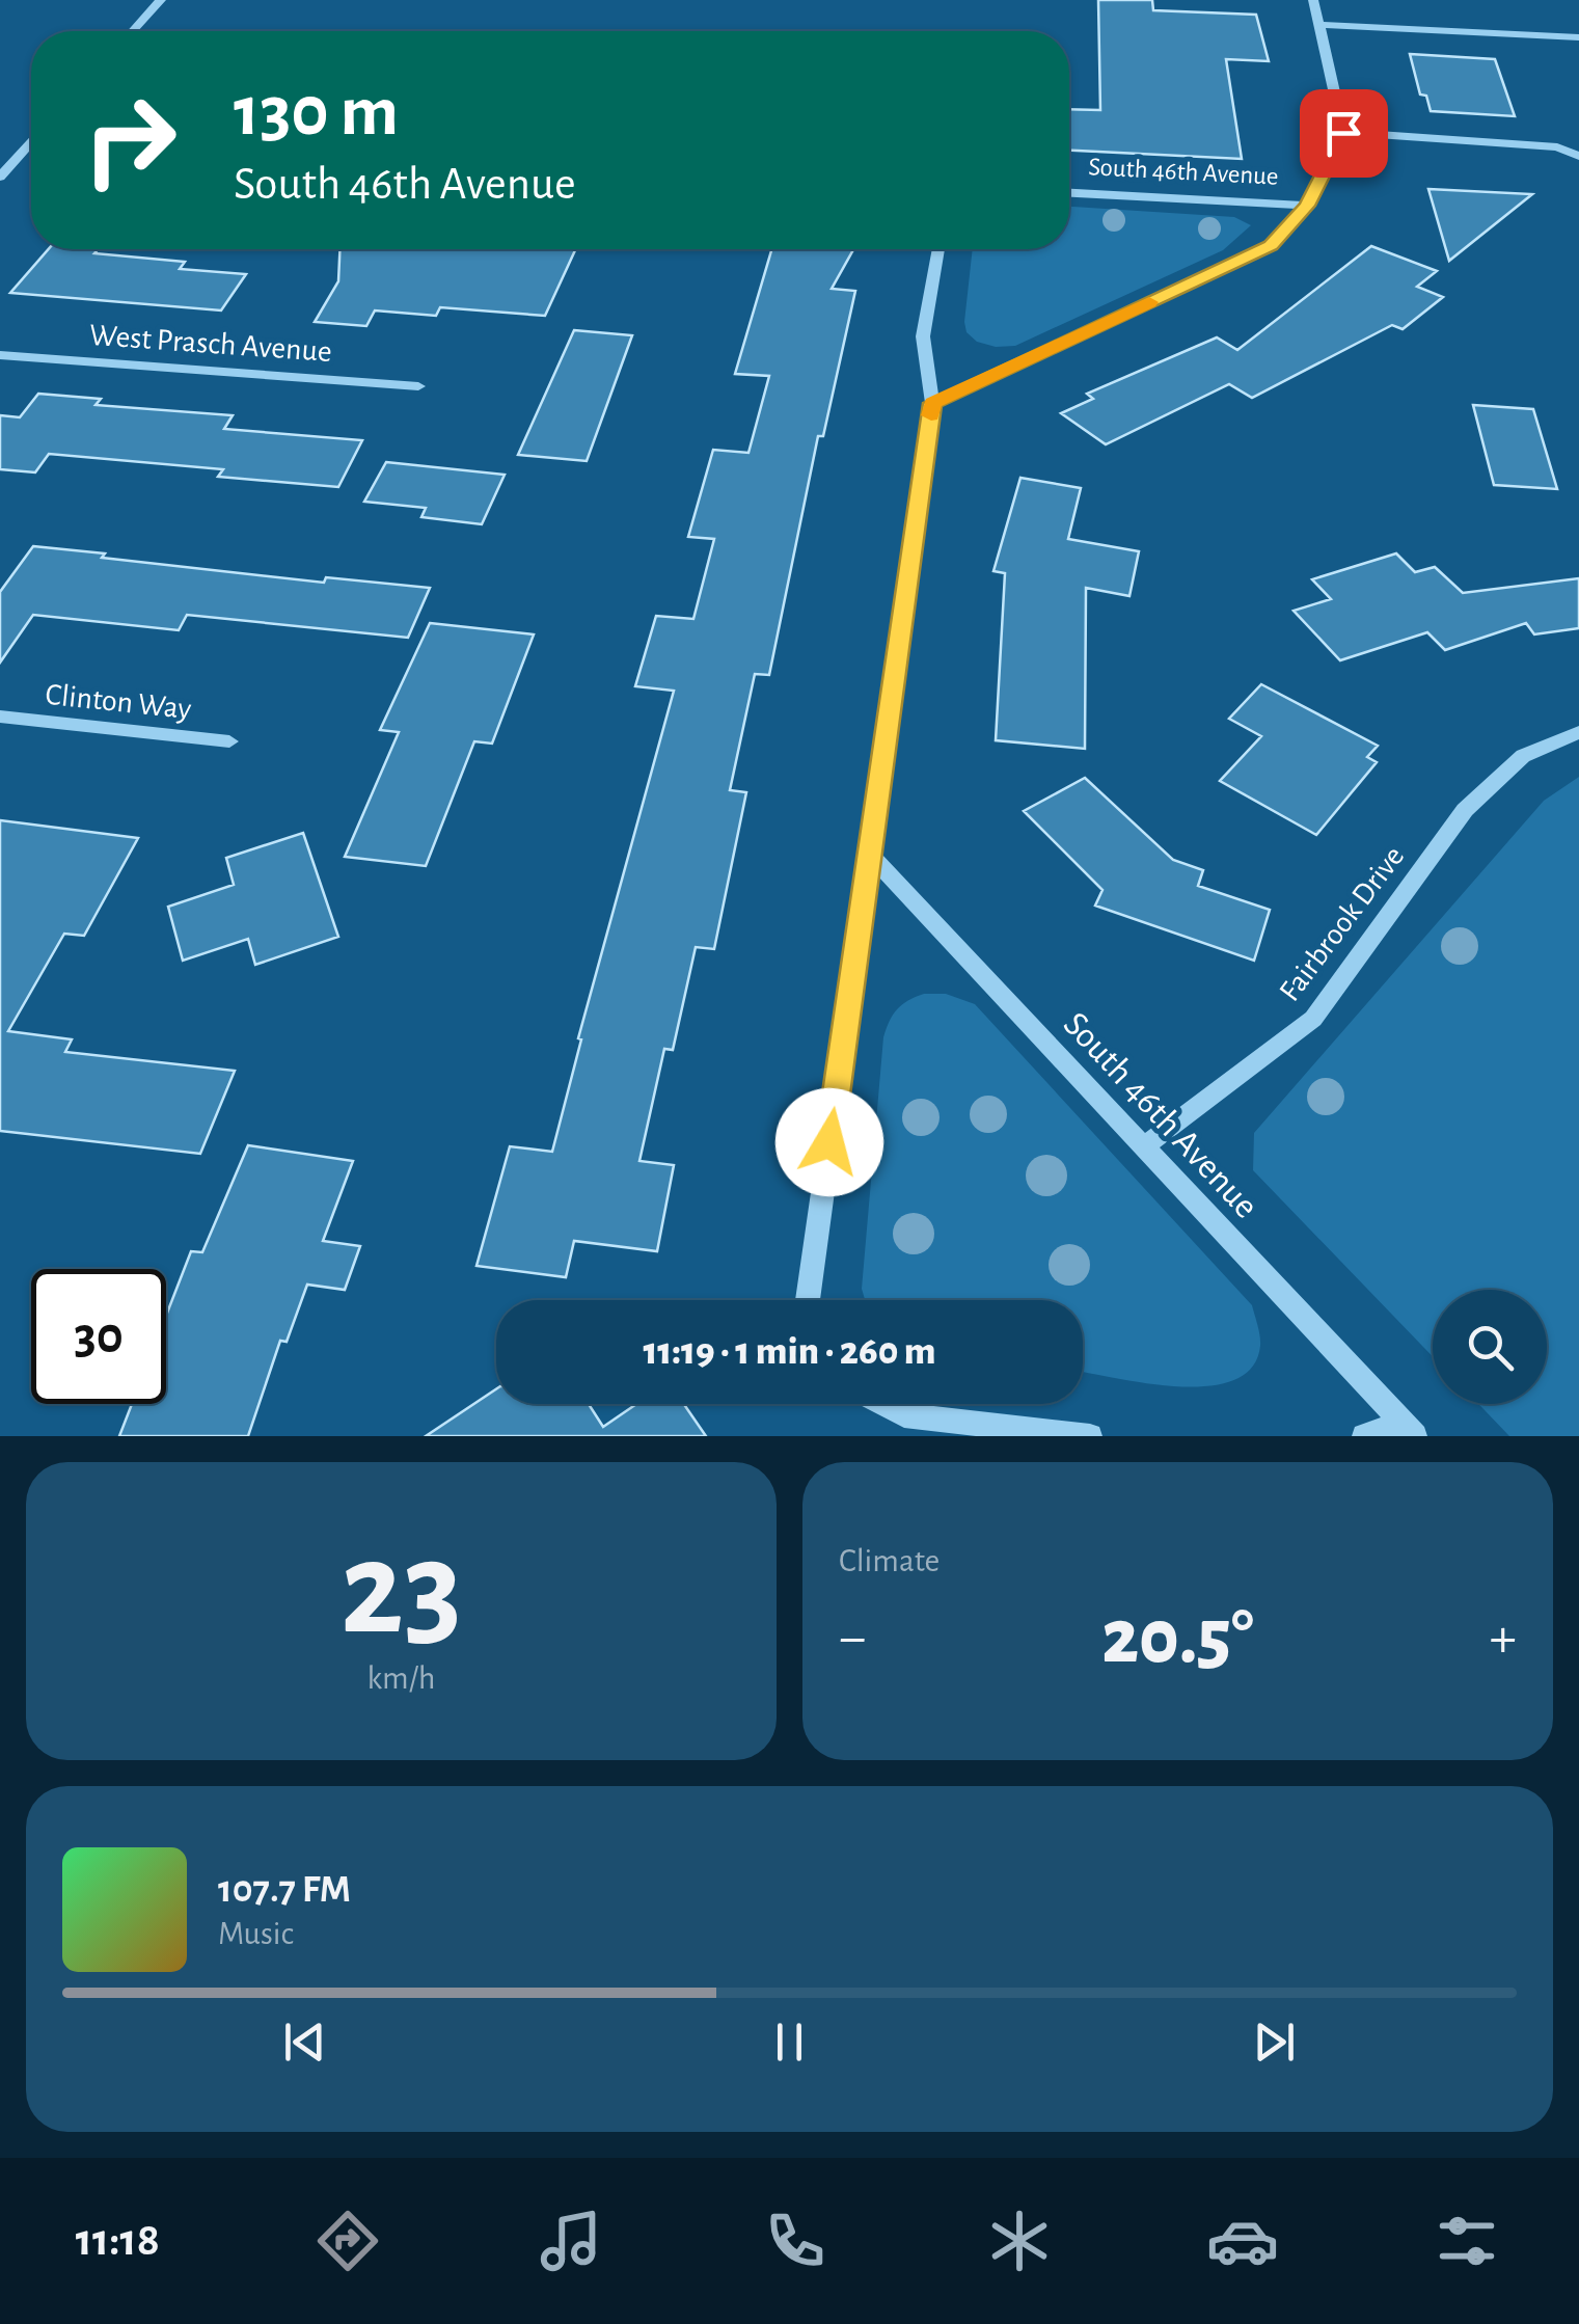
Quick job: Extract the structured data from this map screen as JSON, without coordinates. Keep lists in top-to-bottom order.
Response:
{
  "streets": {
    "street": [
      "South 46th Avenue",
      "West Prasch Avenue",
      "Clinton Way",
      "Fairbrook Drive"
    ]
  },
  "crossings": [
    ["South 46th Avenue", "Fairbrook Drive"]
  ],
  "page": {
    "turn": ["130 m", "South 46th Avenue"],
    "limit": "30",
    "trip": "11:19 · 1 min · 260 m",
    "tile": [
      ["23", "km/h"],
      "Climate"
    ],
    "heat": ["−", "20.5°", "+"],
    "song": ["107.7 FM", "Music"],
    "tabs": "11:18"
  }
}
